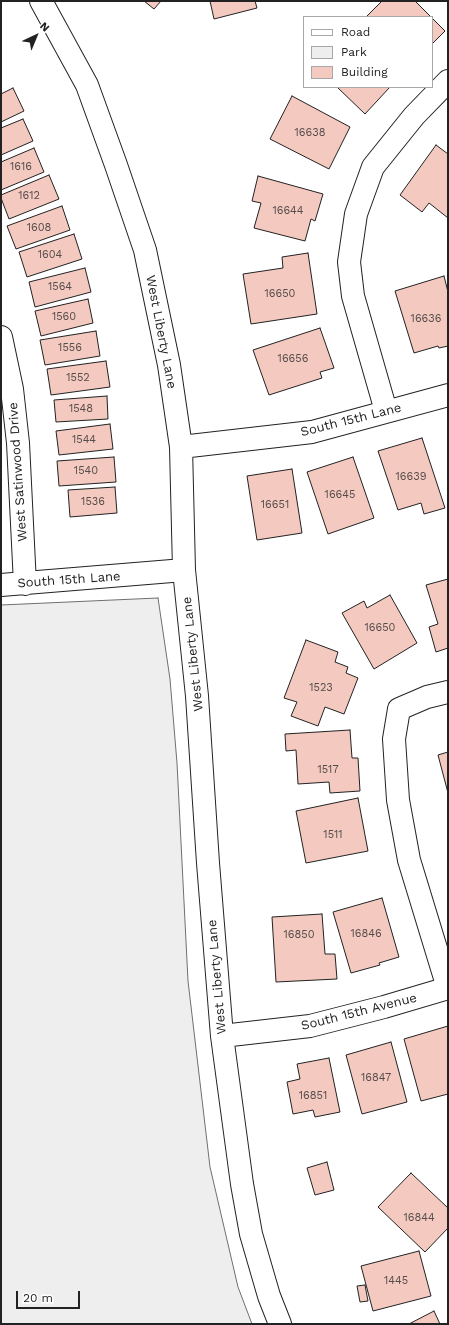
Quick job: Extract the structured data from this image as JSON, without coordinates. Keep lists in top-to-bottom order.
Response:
{
  "streets": {
    "street": [
      "West Liberty Lane",
      "South 15th Lane",
      "West Satinwood Drive",
      "South 15th Avenue"
    ]
  },
  "crossings": [
    ["West Liberty Lane", "South 15th Lane"],
    ["West Liberty Lane", "South 15th Avenue"],
    ["South 15th Lane", "West Satinwood Drive"]
  ],
  "house_numbers": [
    "16638",
    "1616",
    "1612",
    "16644",
    "1608",
    "1604",
    "1564",
    "16650",
    "1560",
    "16636",
    "1556",
    "16656",
    "1552",
    "1548",
    "1544",
    "1540",
    "16639",
    "16645",
    "1536",
    "16651",
    "16650",
    "1523",
    "1517",
    "1511",
    "16846",
    "16850",
    "16847",
    "16851",
    "16844",
    "1445"
  ],
  "legend": ["Road", "Park", "Building"],
  "scale_bar": "20 m",
  "north": "top right"
}
